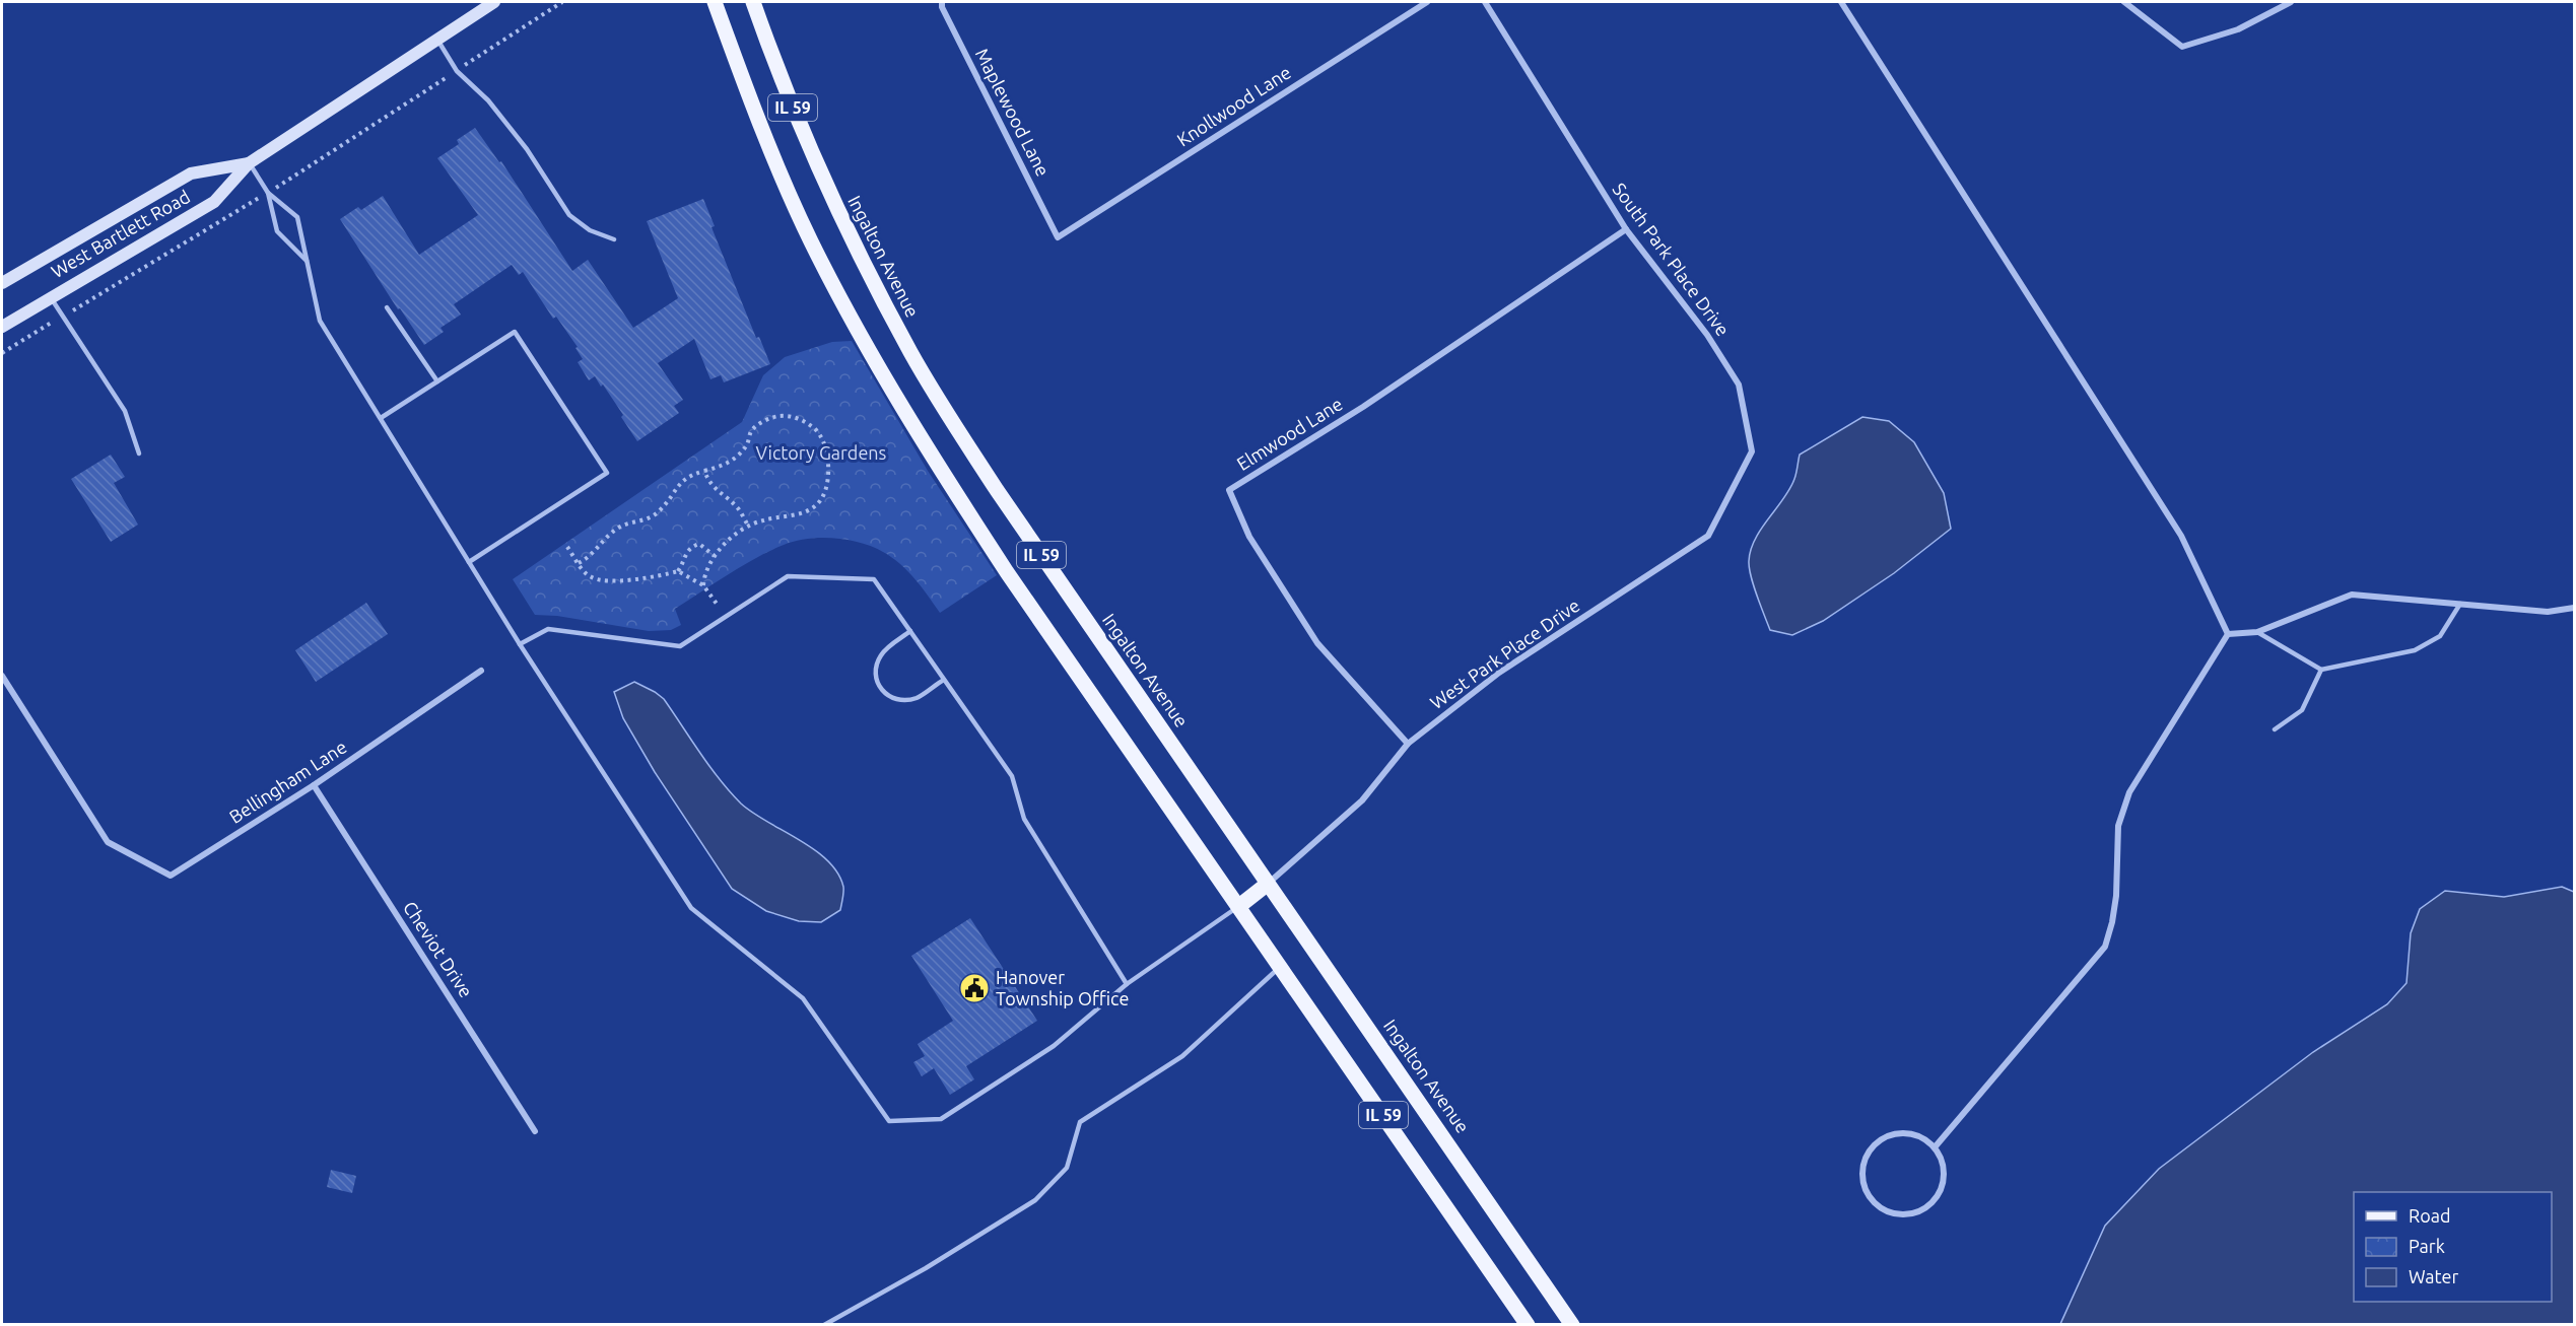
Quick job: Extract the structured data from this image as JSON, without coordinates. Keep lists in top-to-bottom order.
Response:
{
  "streets": {
    "main road": ["IL 59", "Ingalton Avenue"],
    "street": [
      "Knollwood Lane",
      "Maplewood Lane",
      "West Bartlett Road",
      "South Park Place Drive",
      "Elmwood Lane",
      "West Park Place Drive",
      "Bellingham Lane",
      "Cheviot Drive"
    ]
  },
  "crossings": [
    ["Knollwood Lane", "Maplewood Lane"],
    ["Ingalton Avenue", "West Park Place Drive"],
    ["South Park Place Drive", "Elmwood Lane"],
    ["South Park Place Drive", "West Park Place Drive"],
    ["Elmwood Lane", "West Park Place Drive"],
    ["Bellingham Lane", "Cheviot Drive"]
  ],
  "parks": ["Victory Gardens"],
  "places": {
    "public building": ["Hanover Township Office"]
  },
  "legend": ["Road", "Park", "Water"]
}
